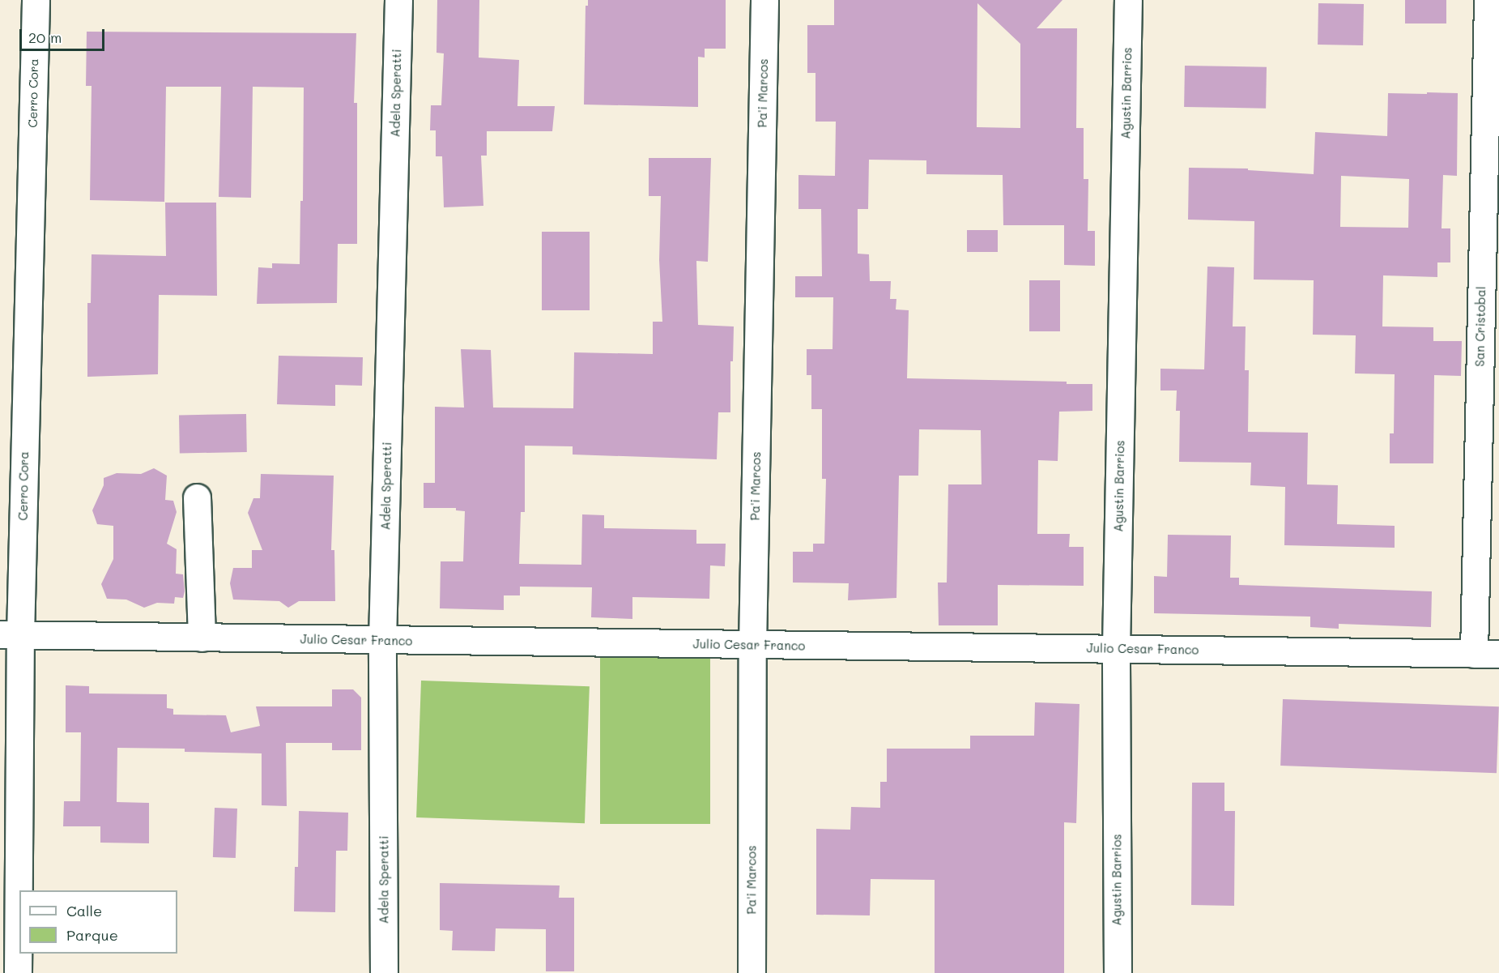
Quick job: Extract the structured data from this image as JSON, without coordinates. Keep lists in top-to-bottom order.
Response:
{
  "streets": {
    "street": [
      "Cerro Cora",
      "Adela Speratti",
      "Pa'i Marcos",
      "Agustin Barrios",
      "San Cristobal",
      "Julio Cesar Franco"
    ]
  },
  "crossings": [
    ["Cerro Cora", "Julio Cesar Franco"],
    ["Adela Speratti", "Julio Cesar Franco"],
    ["Pa'i Marcos", "Julio Cesar Franco"],
    ["Agustin Barrios", "Julio Cesar Franco"],
    ["San Cristobal", "Julio Cesar Franco"]
  ],
  "legend": ["Calle", "Parque"],
  "scale_bar": "20 m"
}
